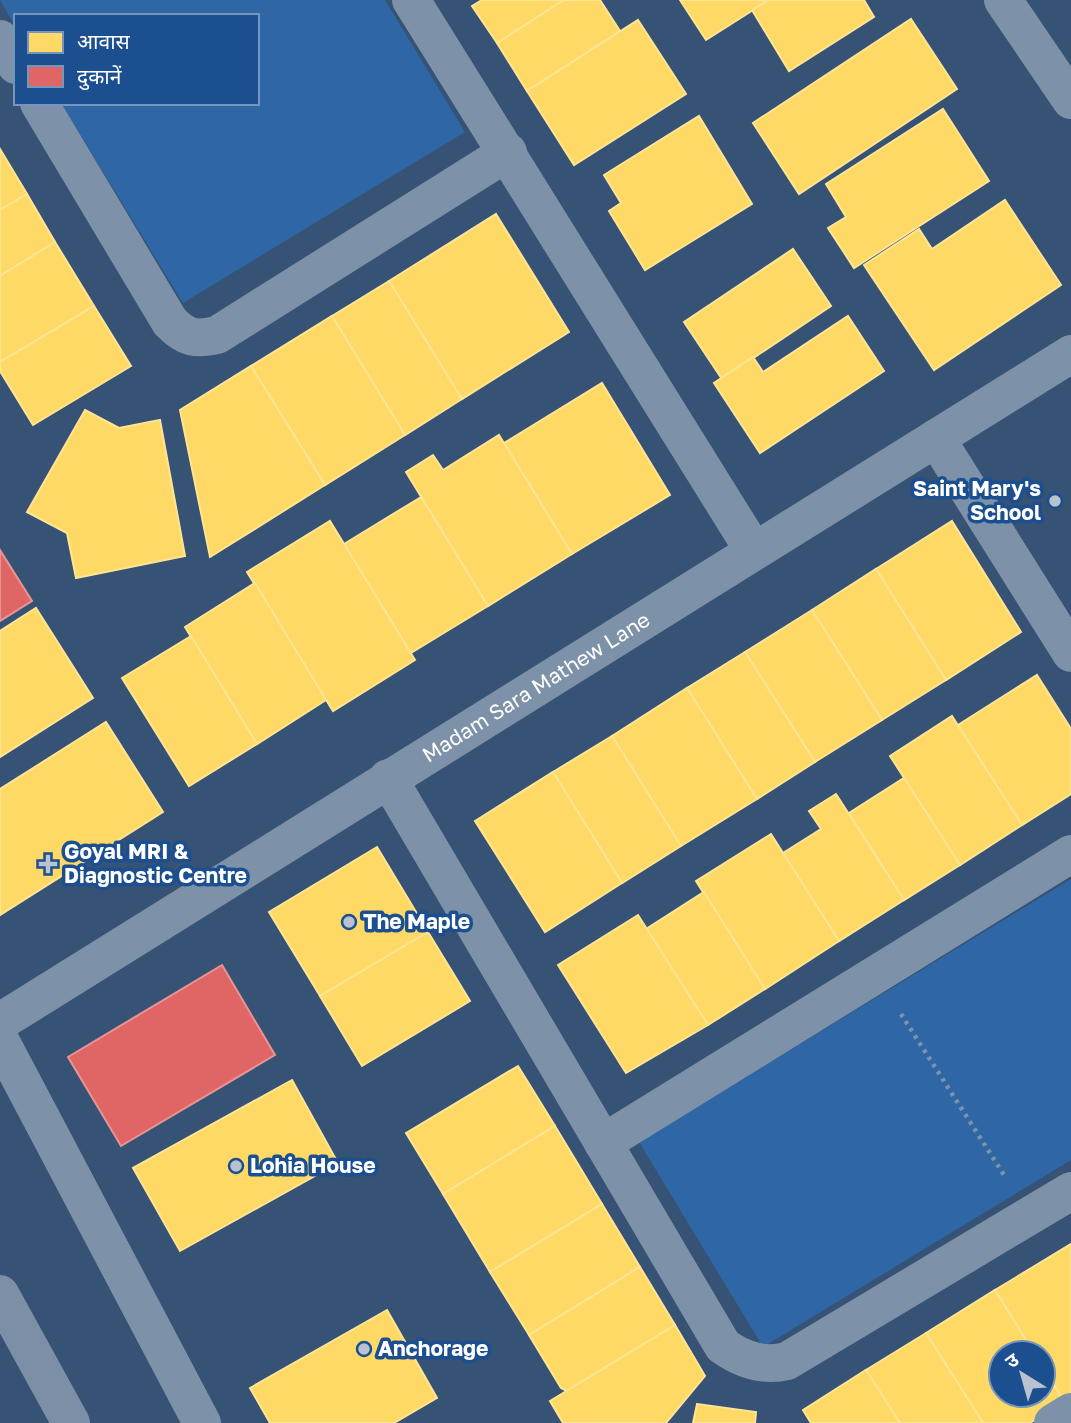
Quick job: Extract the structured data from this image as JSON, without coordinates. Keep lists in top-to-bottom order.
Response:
{
  "streets": {
    "street": ["Madam Sara Mathew Lane"]
  },
  "places": {
    "other": [
      "Saint Mary's School",
      "The Maple",
      "Lohia House",
      "Anchorage"
    ],
    "health": ["Goyal MRI & Diagnostic Centre"]
  },
  "legend": ["आवास", "दुकानें"],
  "north": "top left"
}
